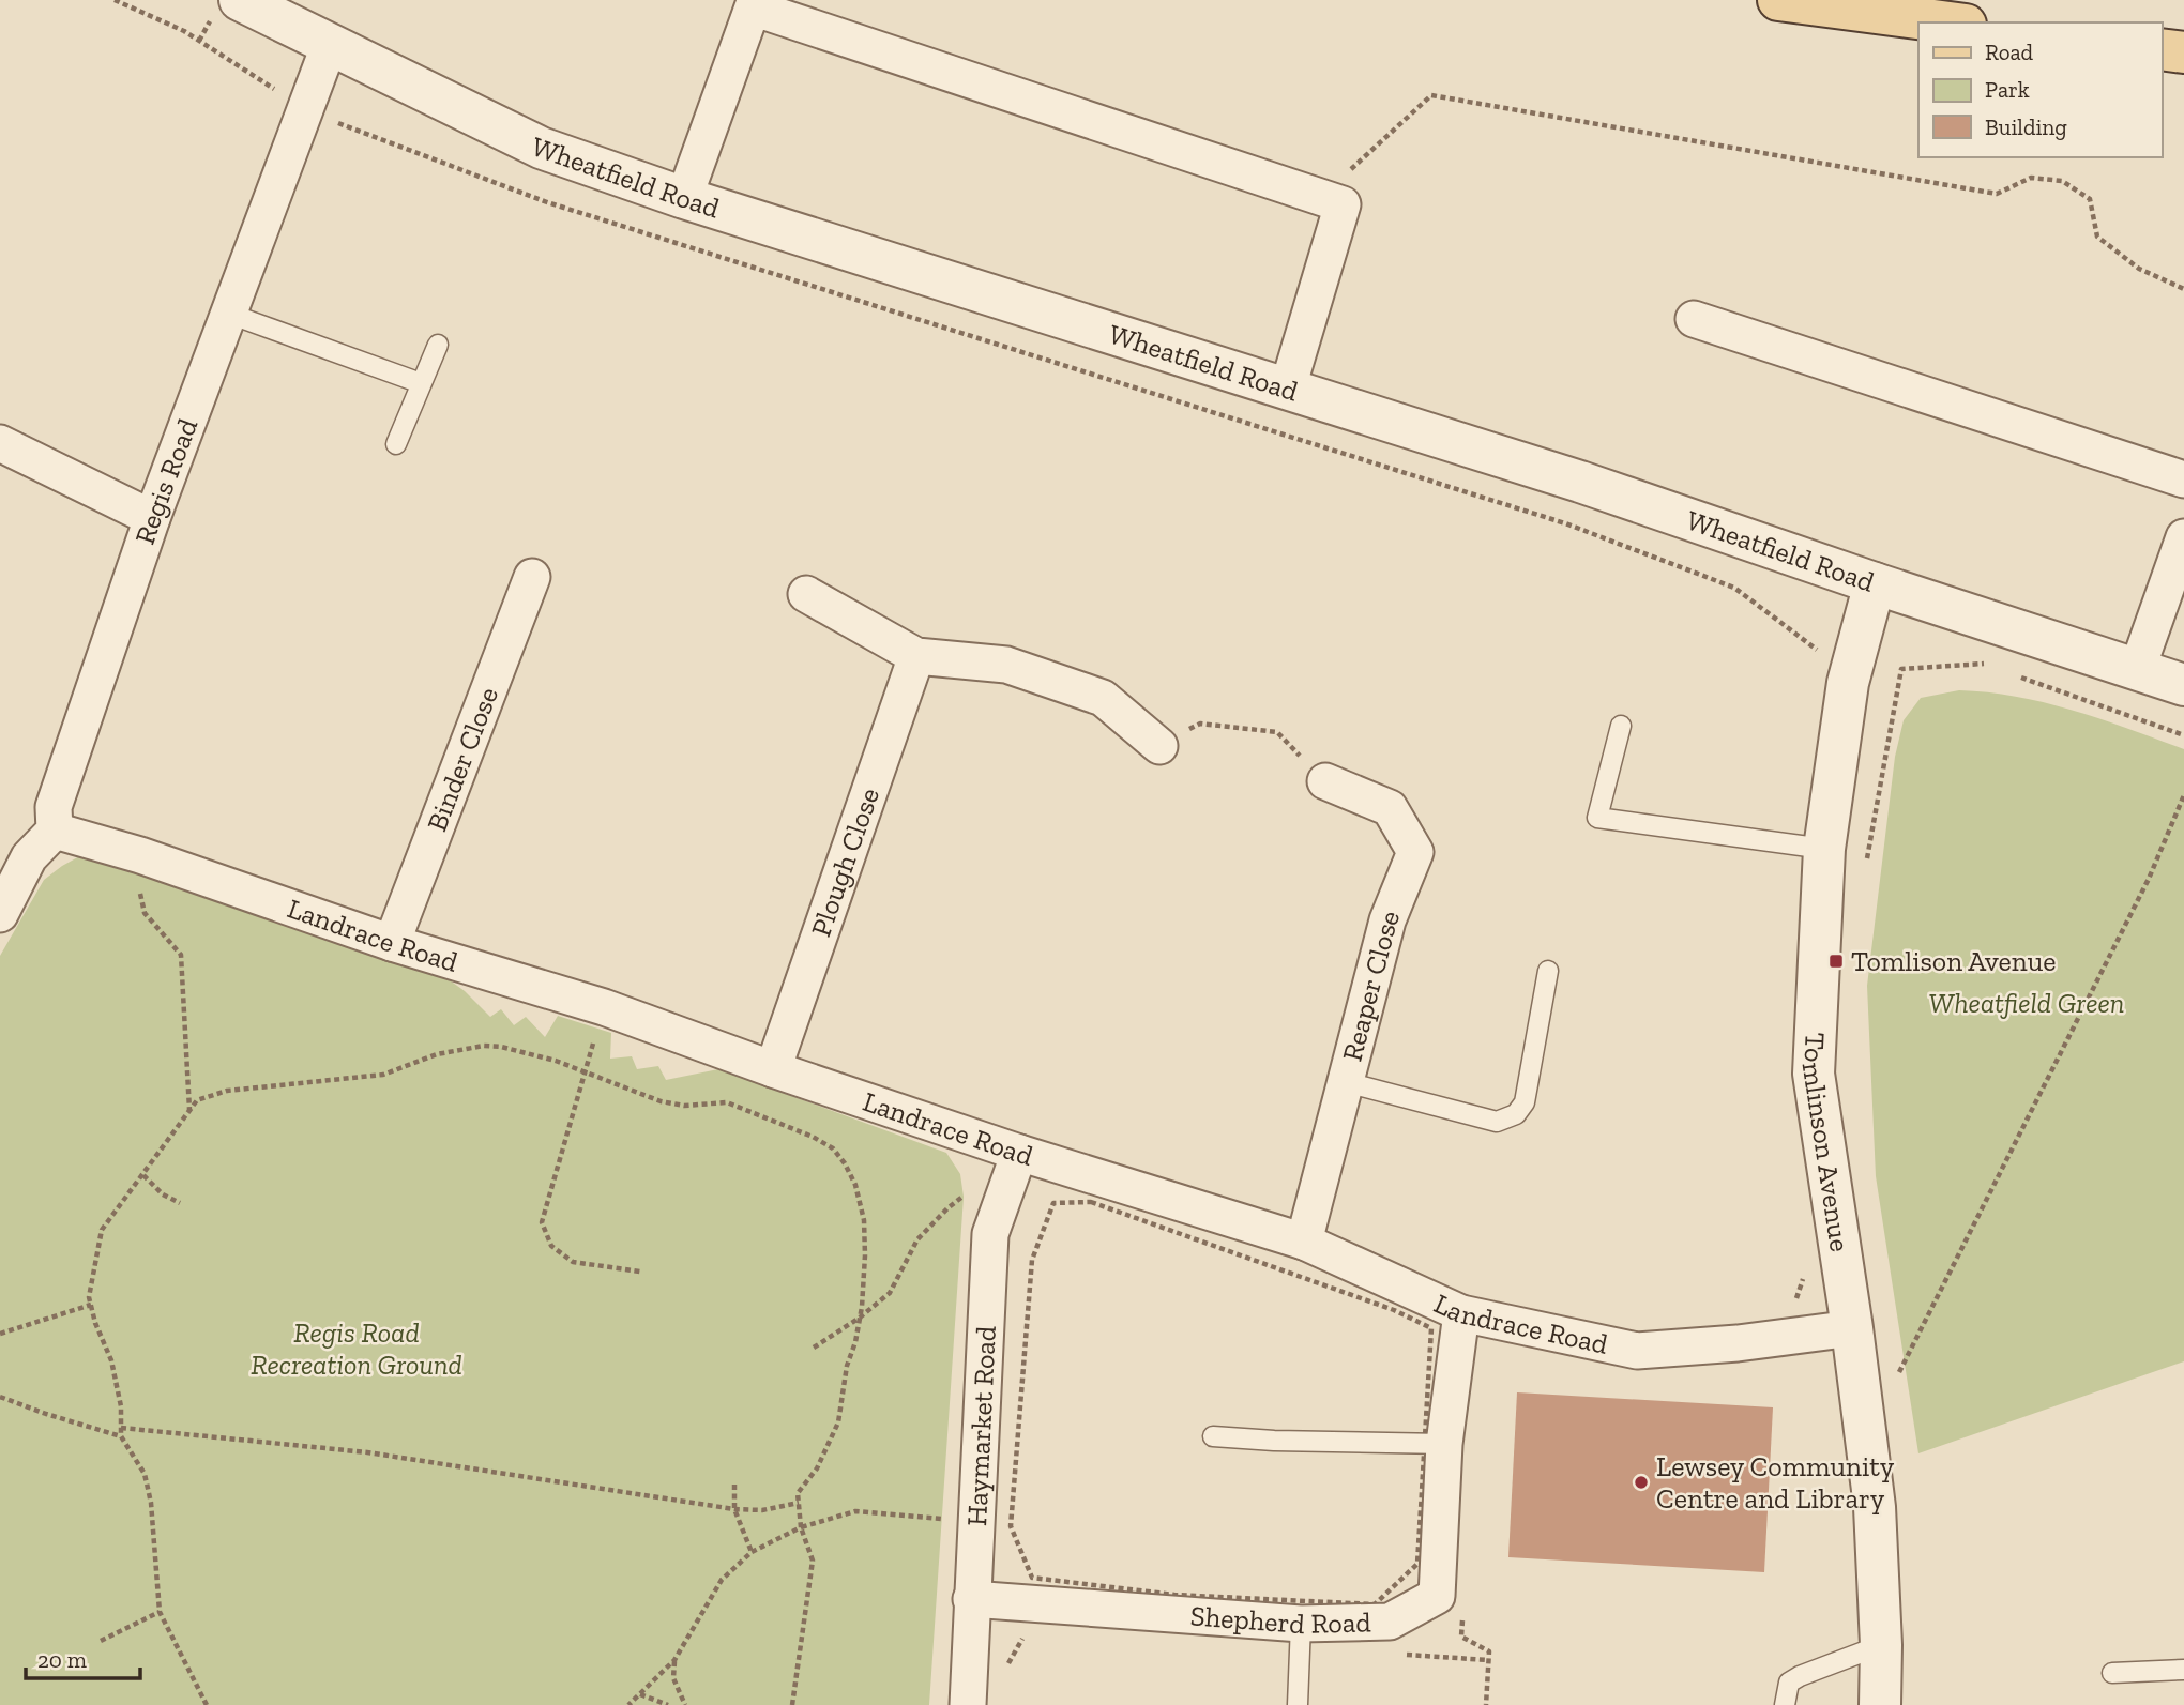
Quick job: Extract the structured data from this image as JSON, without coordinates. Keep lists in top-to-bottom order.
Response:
{
  "streets": {
    "street": [
      "Wheatfield Road",
      "Regis Road",
      "Binder Close",
      "Plough Close",
      "Landrace Road",
      "Reaper Close",
      "Tomlinson Avenue",
      "Haymarket Road",
      "Shepherd Road"
    ]
  },
  "crossings": [
    ["Wheatfield Road", "Regis Road"],
    ["Wheatfield Road", "Tomlinson Avenue"],
    ["Regis Road", "Landrace Road"],
    ["Binder Close", "Landrace Road"],
    ["Plough Close", "Landrace Road"],
    ["Landrace Road", "Reaper Close"],
    ["Landrace Road", "Tomlinson Avenue"],
    ["Landrace Road", "Haymarket Road"],
    ["Landrace Road", "Shepherd Road"],
    ["Haymarket Road", "Shepherd Road"]
  ],
  "parks": ["Wheatfield Green", "Regis Road Recreation Ground"],
  "places": {
    "transit": ["Tomlison Avenue"],
    "other": ["Lewsey Community Centre and Library"]
  },
  "legend": ["Road", "Park", "Building"],
  "scale_bar": "20 m"
}
